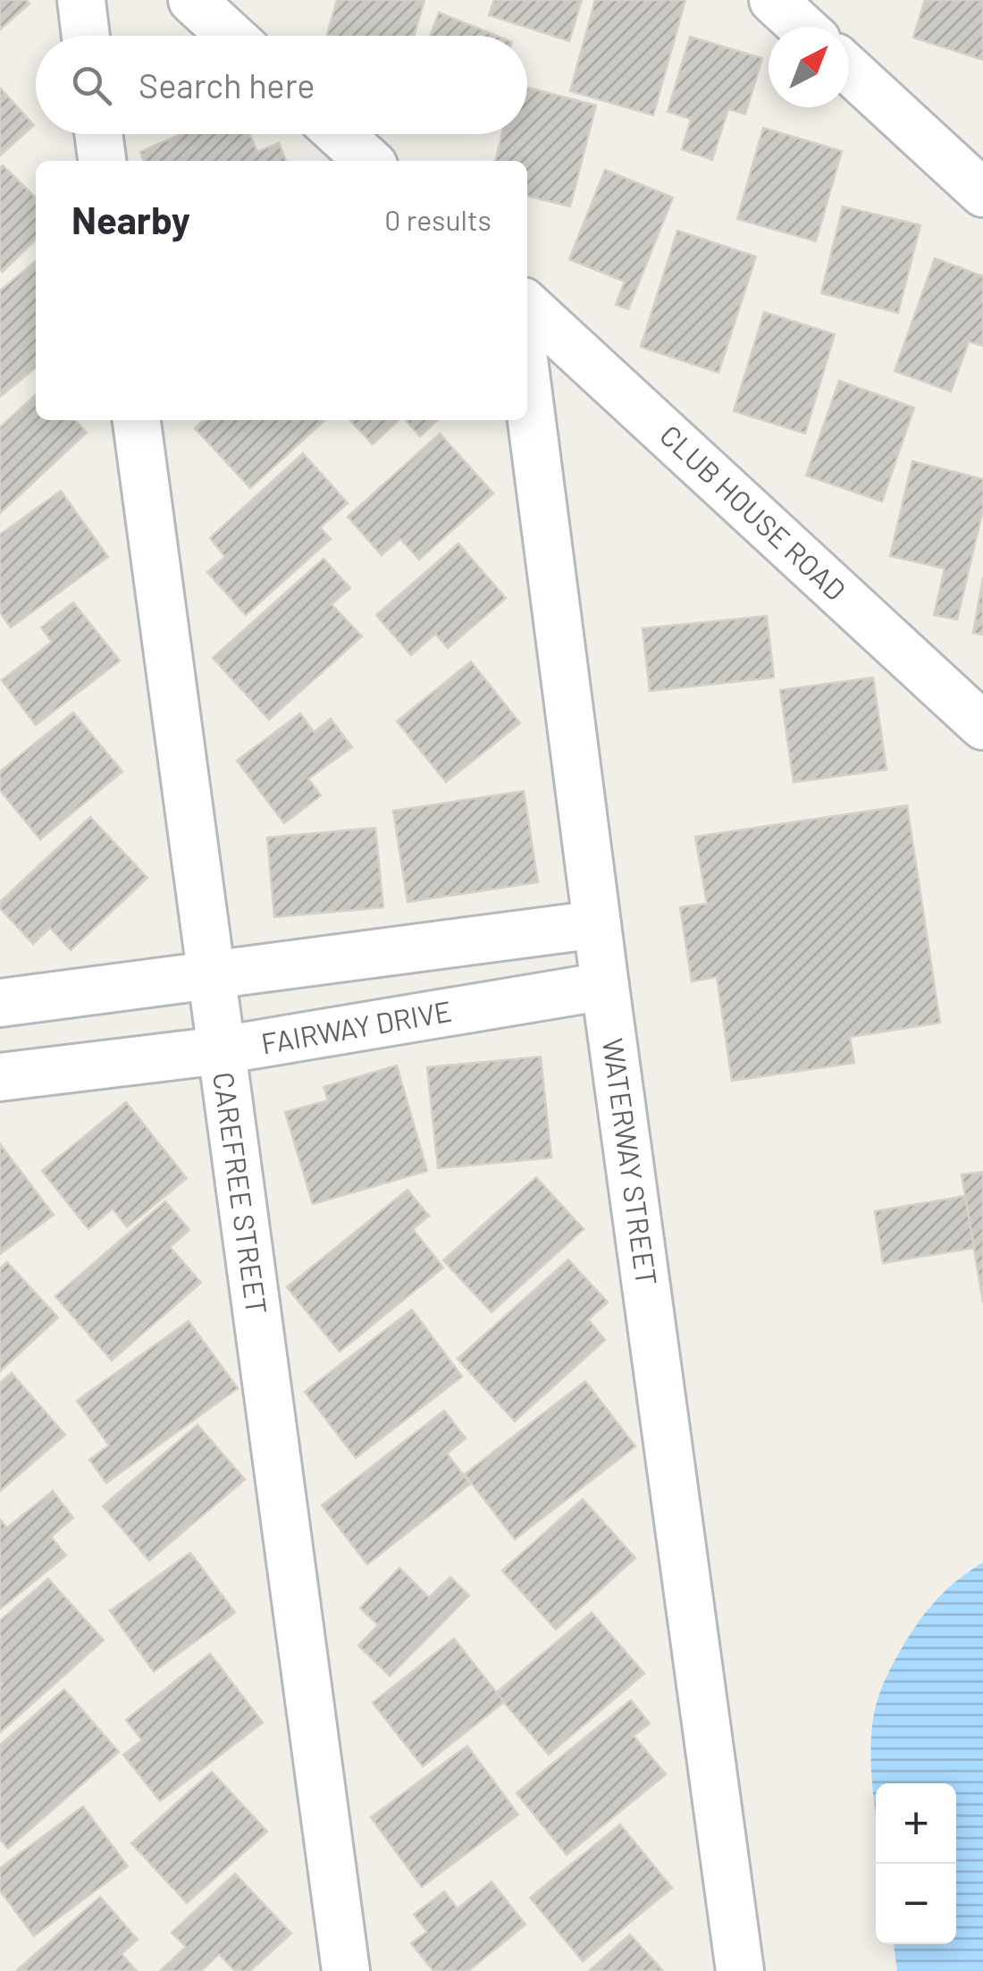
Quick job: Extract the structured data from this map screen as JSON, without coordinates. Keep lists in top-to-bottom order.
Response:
{
  "streets": {
    "street": [
      "CLUB HOUSE ROAD",
      "FAIRWAY DRIVE",
      "WATERWAY STREET",
      "CAREFREE STREET"
    ]
  },
  "crossings": [
    ["FAIRWAY DRIVE", "WATERWAY STREET"],
    ["FAIRWAY DRIVE", "CAREFREE STREET"]
  ],
  "north": "top right",
  "page": {
    "search": "Search here",
    "heading": ["Nearby", "0 results"],
    "map_buttons": ["+", "−"]
  }
}
